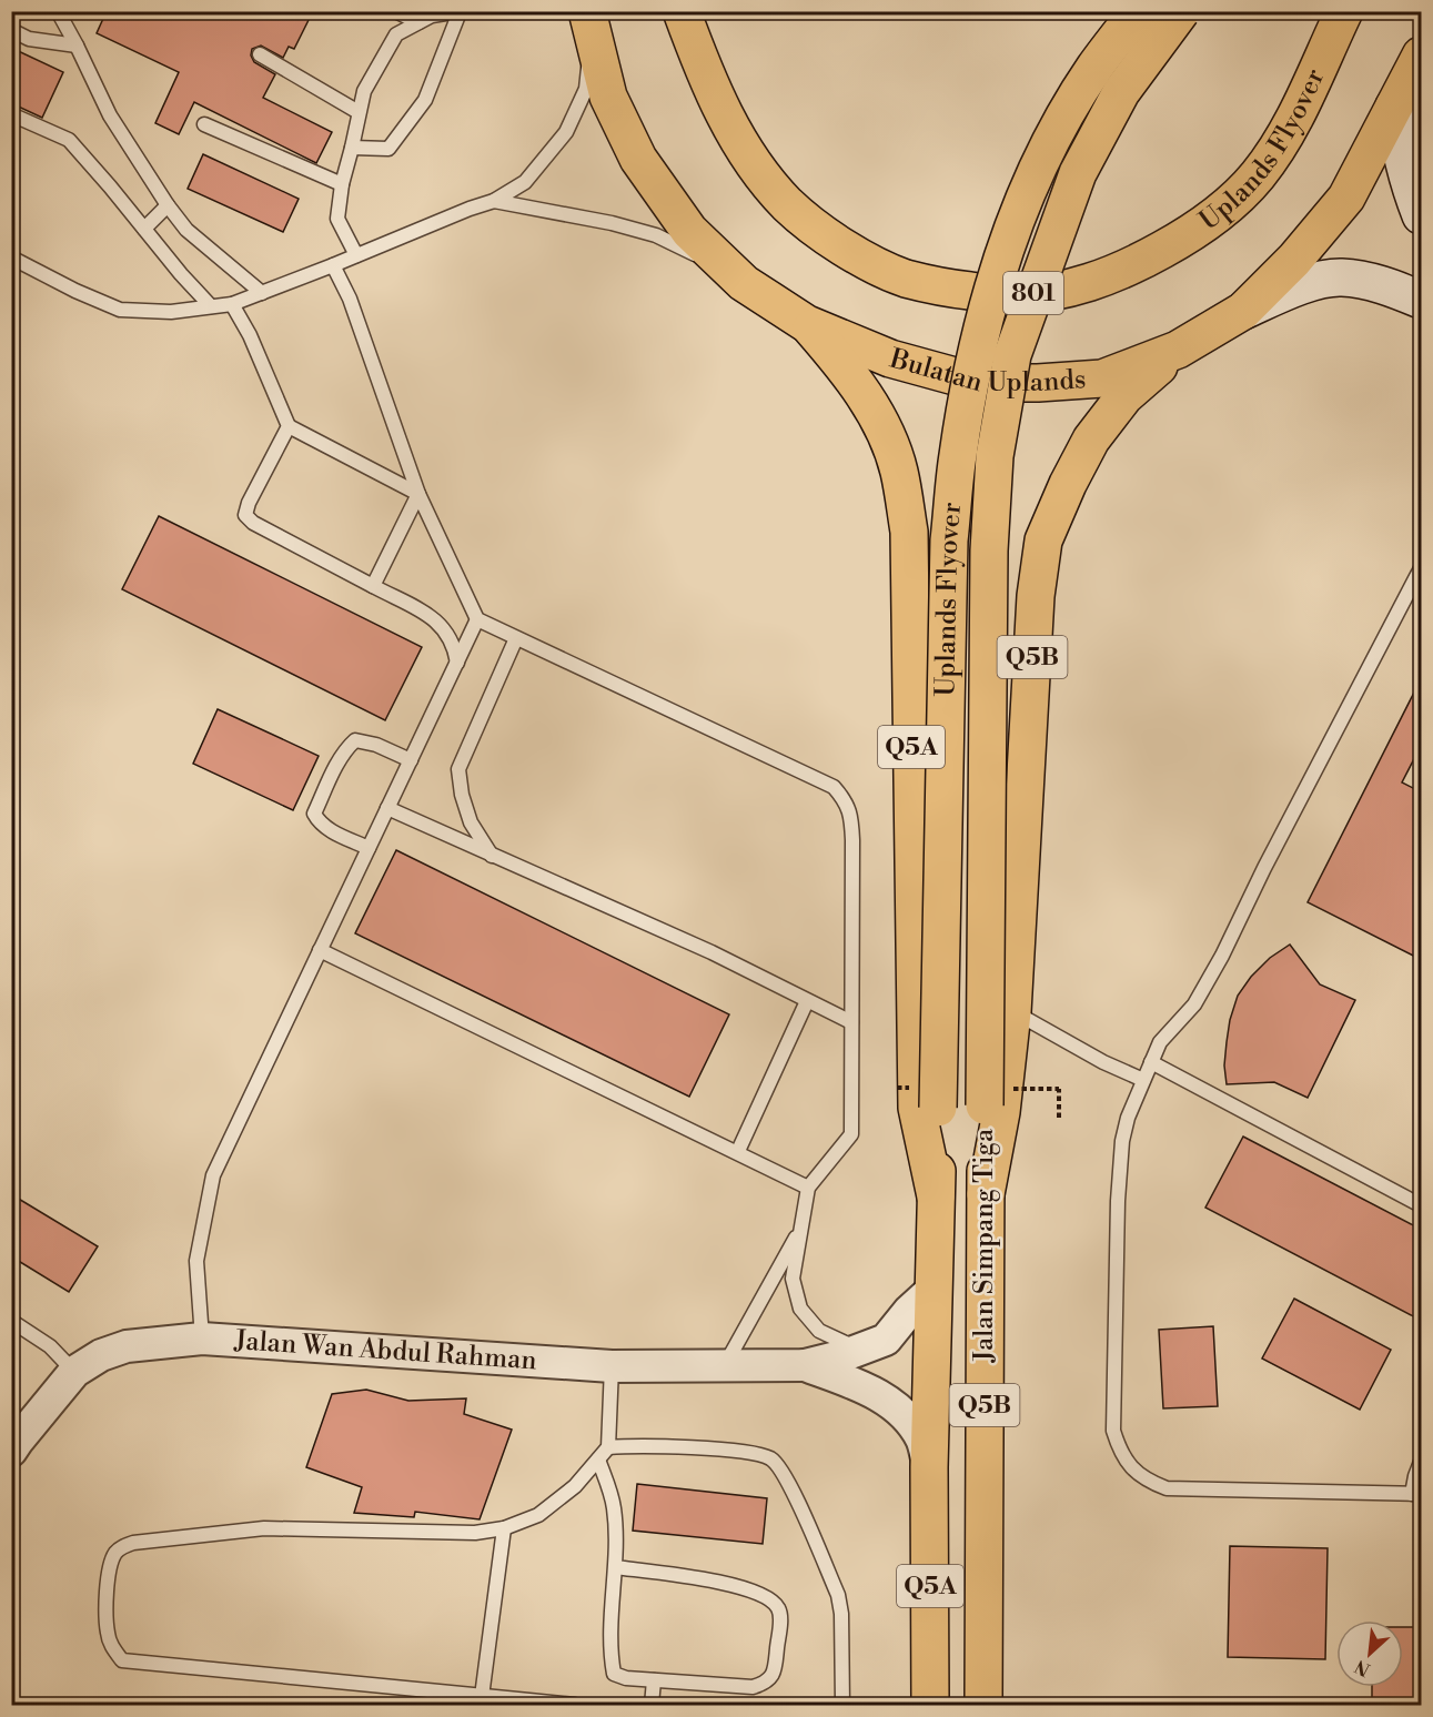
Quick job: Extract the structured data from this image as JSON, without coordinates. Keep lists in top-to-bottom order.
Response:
{
  "streets": {
    "main road": [
      "Uplands Flyover",
      "801",
      "Bulatan Uplands",
      "Q5B",
      "Q5A",
      "Jalan Simpang Tiga"
    ],
    "street": ["Jalan Wan Abdul Rahman"]
  },
  "crossings": [
    ["Uplands Flyover", "Jalan Simpang Tiga"],
    ["Bulatan Uplands", "Q5B"],
    ["Bulatan Uplands", "Q5A"],
    ["Q5B", "Jalan Simpang Tiga"],
    ["Q5A", "Jalan Simpang Tiga"]
  ],
  "north": "bottom left"
}
